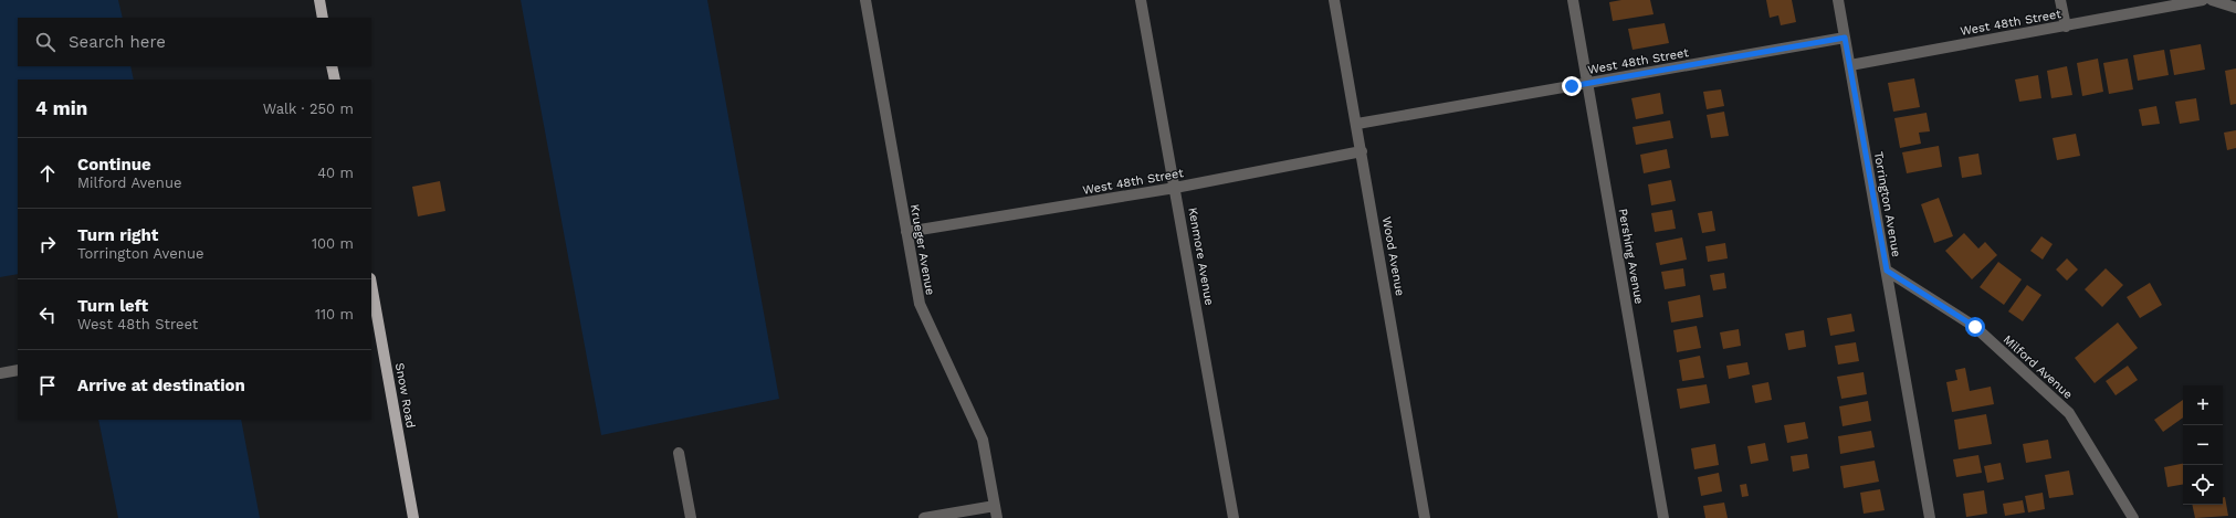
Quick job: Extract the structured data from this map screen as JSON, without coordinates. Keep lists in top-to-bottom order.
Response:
{
  "streets": {
    "main road": ["Snow Road"],
    "street": [
      "West 48th Street",
      "Torrington Avenue",
      "Krueger Avenue",
      "Kenmore Avenue",
      "Wood Avenue",
      "Pershing Avenue",
      "Milford Avenue"
    ]
  },
  "crossings": [
    ["West 48th Street", "Torrington Avenue"],
    ["West 48th Street", "Krueger Avenue"],
    ["West 48th Street", "Kenmore Avenue"],
    ["West 48th Street", "Wood Avenue"],
    ["West 48th Street", "Pershing Avenue"],
    ["Torrington Avenue", "Milford Avenue"]
  ],
  "page": {
    "search": "Search here",
    "heading": ["4 min", "Walk · 250 m"],
    "list": [
      ["Continue", "Milford Avenue", "40 m"],
      ["Turn right", "Torrington Avenue", "100 m"],
      ["Turn left", "West 48th Street", "110 m"],
      "Arrive at destination"
    ],
    "map_buttons": ["+", "−"]
  }
}
